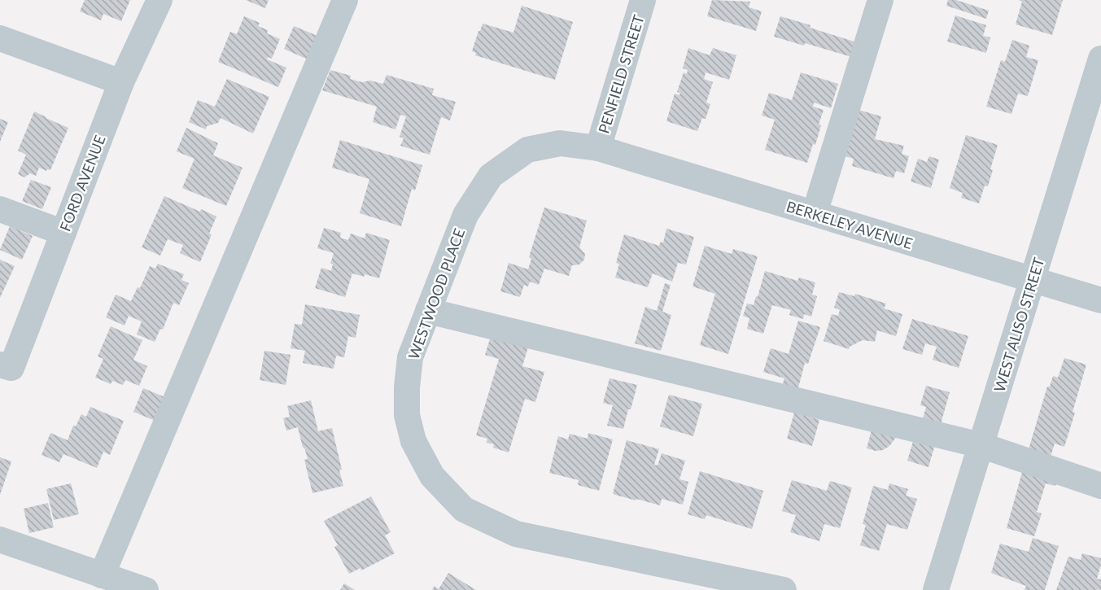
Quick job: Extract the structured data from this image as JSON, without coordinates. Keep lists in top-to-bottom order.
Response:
{
  "streets": {
    "street": [
      "PENFIELD STREET",
      "FORD AVENUE",
      "BERKELEY AVENUE",
      "WESTWOOD PLACE",
      "WEST ALISO STREET"
    ]
  },
  "crossings": [
    ["PENFIELD STREET", "BERKELEY AVENUE"],
    ["PENFIELD STREET", "WESTWOOD PLACE"],
    ["BERKELEY AVENUE", "WESTWOOD PLACE"],
    ["BERKELEY AVENUE", "WEST ALISO STREET"]
  ]
}
